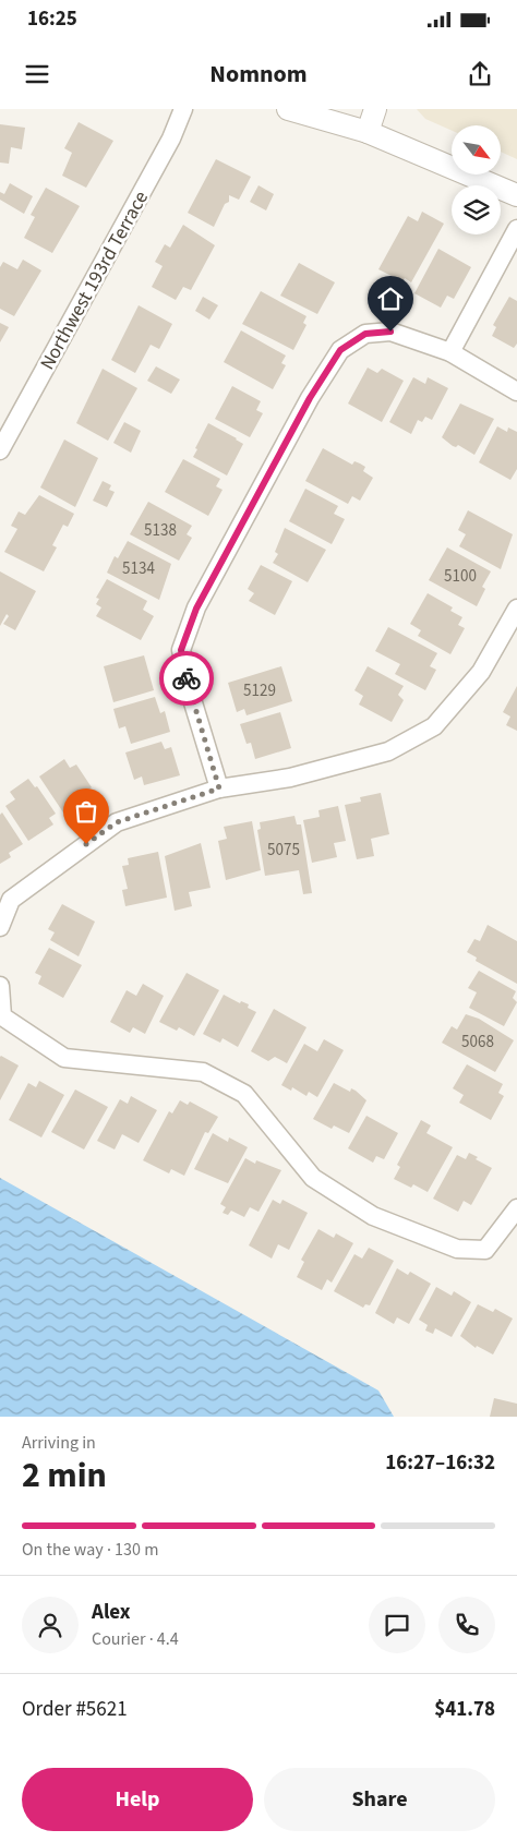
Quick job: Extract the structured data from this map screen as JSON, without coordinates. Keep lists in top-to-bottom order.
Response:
{
  "streets": {
    "street": ["Northwest 193rd Terrace"]
  },
  "house_numbers": [
    "5138",
    "5134",
    "5100",
    "5129",
    "5075",
    "5068"
  ],
  "north": "bottom right",
  "page": {
    "status": "16:25",
    "header": "Nomnom",
    "heading": ["2 min", "Arriving in", "16:27–16:32"],
    "panel": [
      "Alex",
      "Courier · 4.4",
      "Order #5621",
      "$41.78"
    ],
    "bar": "On the way · 130 m",
    "buttons": ["Help", "Share"]
  }
}
